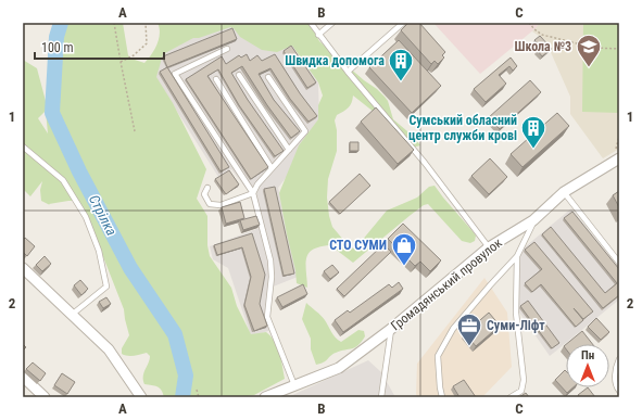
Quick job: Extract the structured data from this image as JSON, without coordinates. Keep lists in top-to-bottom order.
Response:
{
  "streets": {
    "street": ["Громадянський провулок"]
  },
  "water": ["Стрілка"],
  "places": {
    "school or university": ["Школа №3"],
    "building": ["Швидка допомога", "Сумський обласний центр служби крові"],
    "shop": ["СТО СУМИ"],
    "office": ["Суми-Ліфт"]
  },
  "scale_bar": "100 m",
  "north": "top",
  "grid": {
    "columns": ["A", "B", "C"],
    "rows": ["1", "2"]
  }
}
